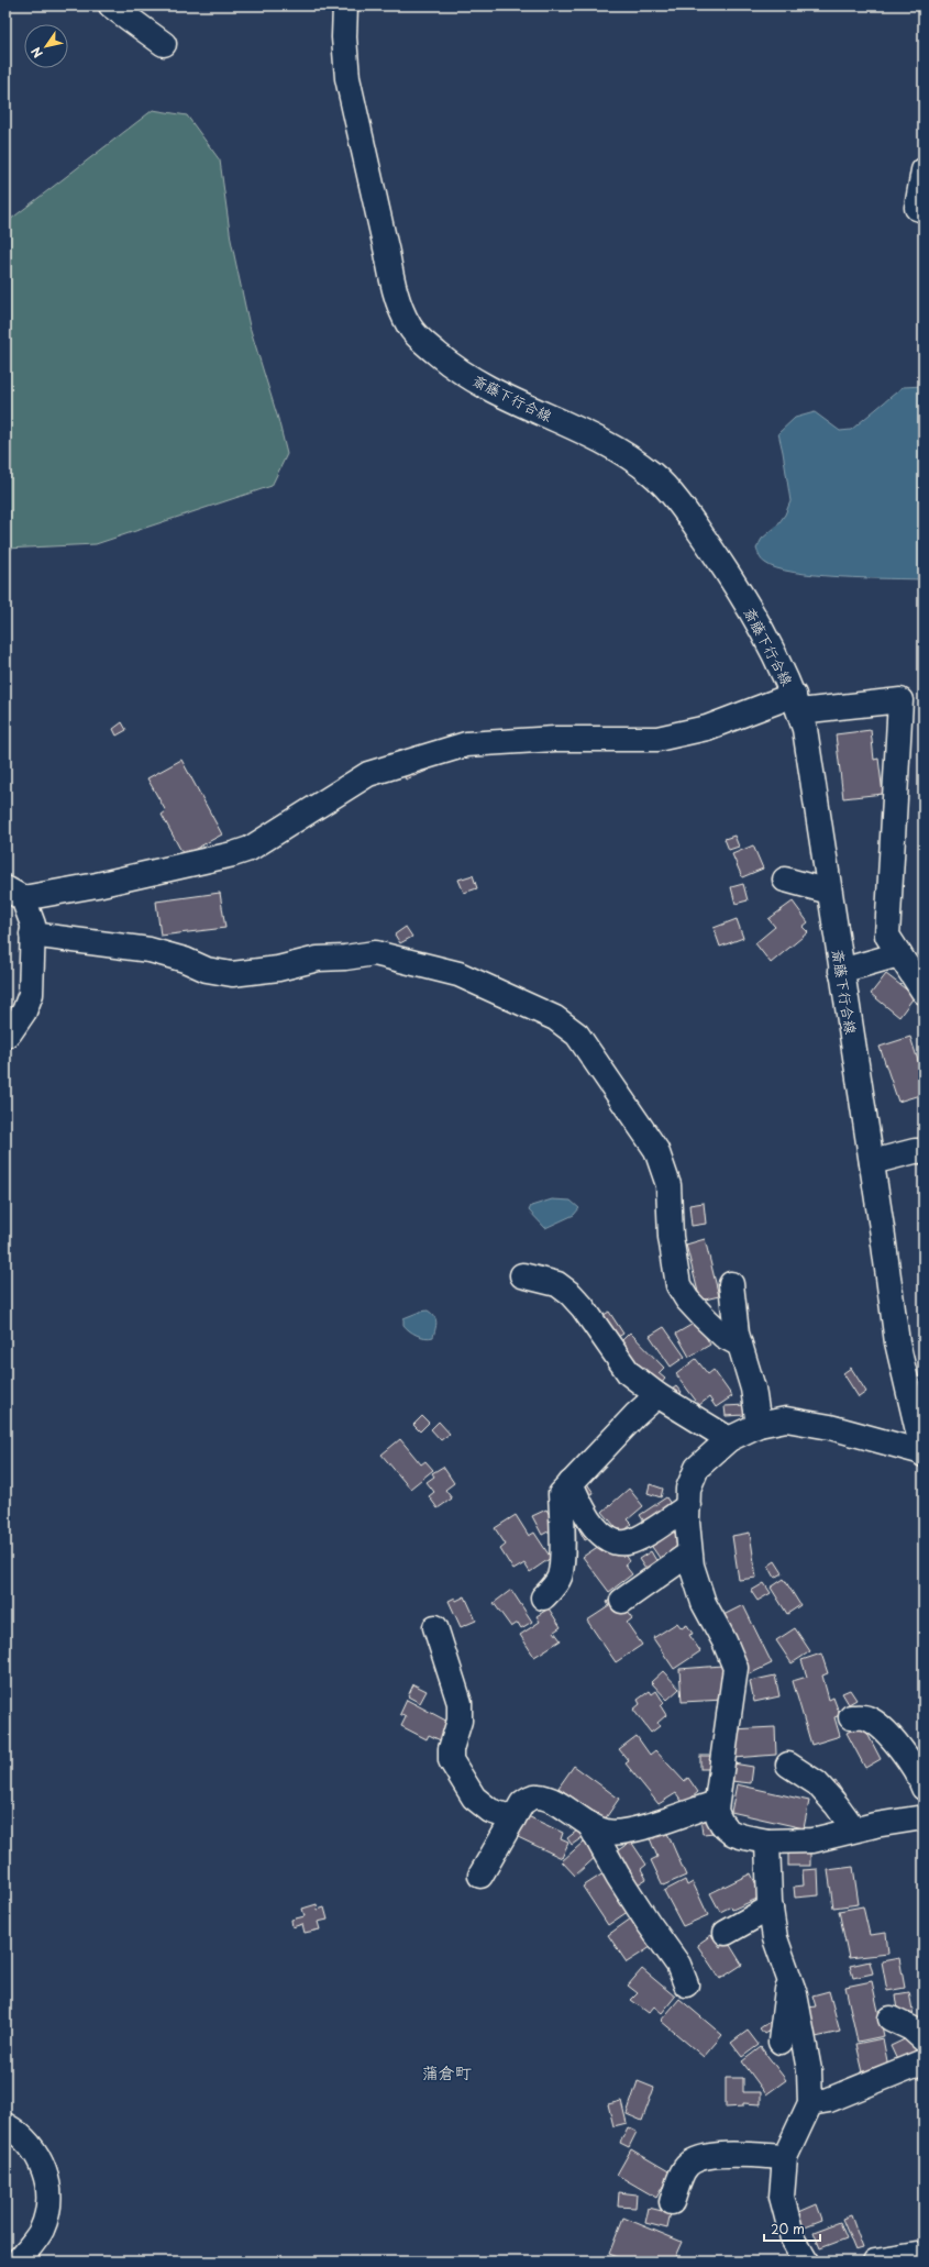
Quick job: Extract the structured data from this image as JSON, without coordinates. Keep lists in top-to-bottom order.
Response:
{
  "streets": {
    "street": ["斎藤下行合線"]
  },
  "districts": ["蒲倉町"],
  "scale_bar": "20 m",
  "north": "bottom left"
}
